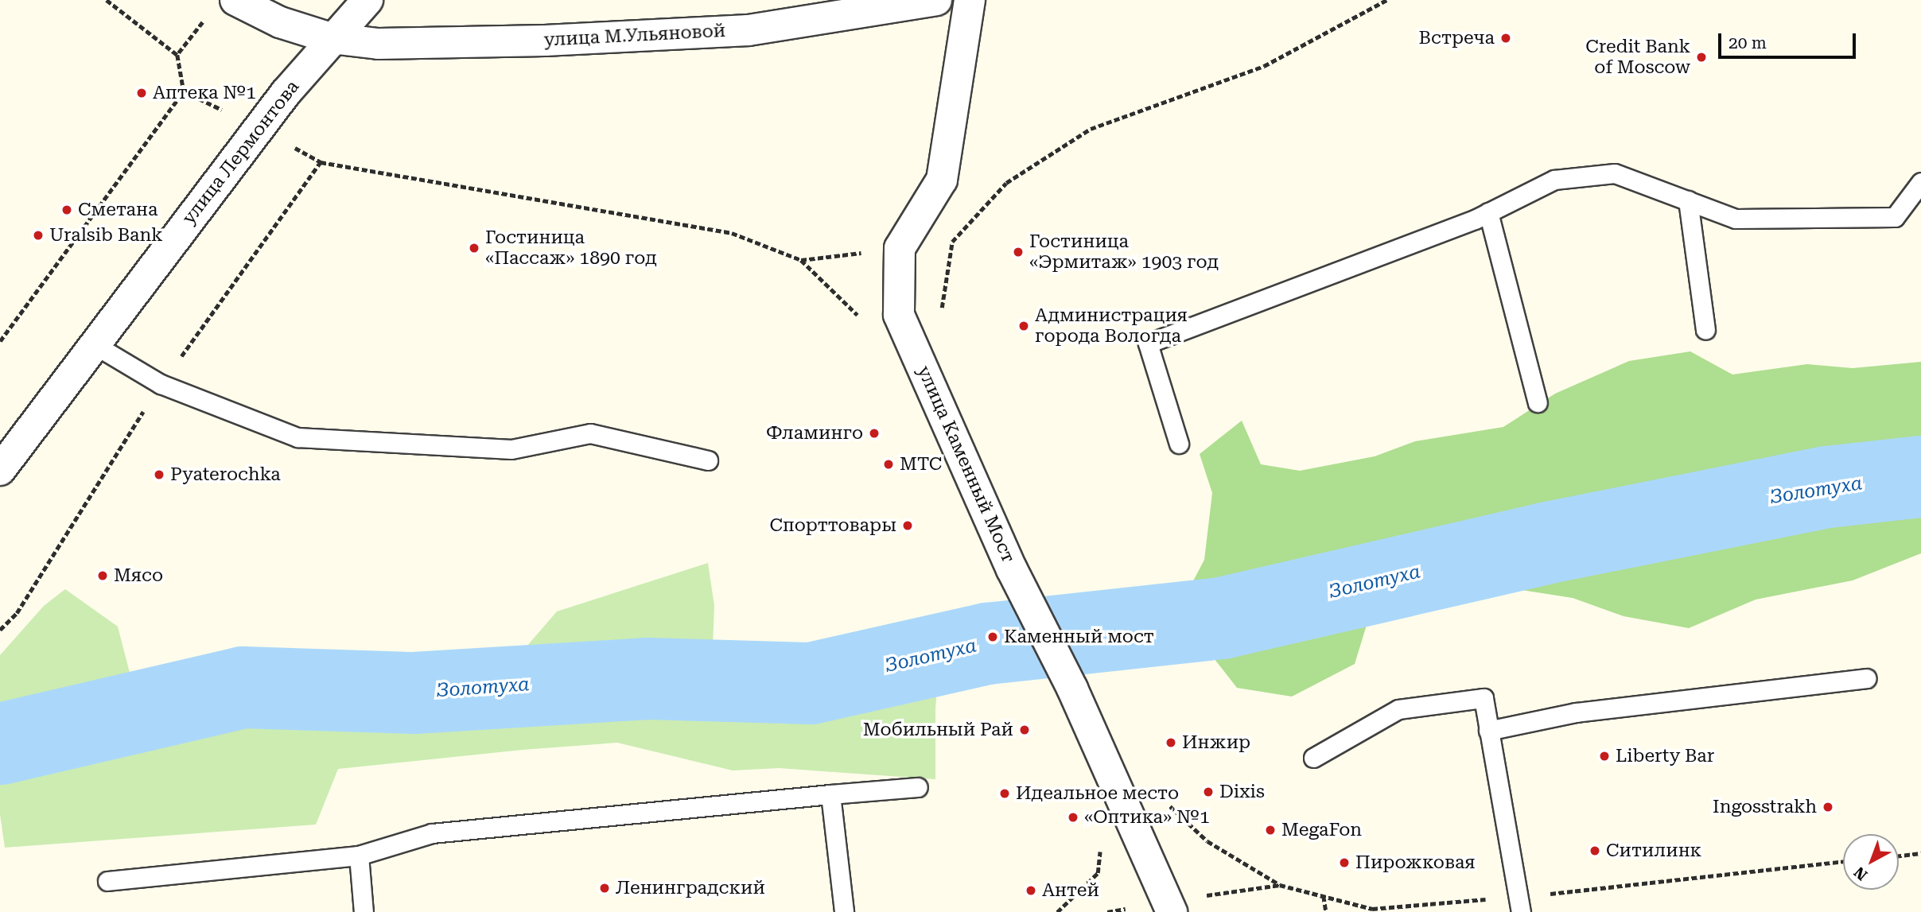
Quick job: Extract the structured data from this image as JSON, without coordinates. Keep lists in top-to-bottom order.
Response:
{
  "streets": {
    "street": ["улица М.Ульяновой", "улица Лермонтова", "улица Каменный Мост"]
  },
  "crossings": [
    ["улица М.Ульяновой", "улица Лермонтова"]
  ],
  "water": ["Золотуха"],
  "places": [
    "Встреча",
    "Credit Bank of Moscow",
    "Аптека №1",
    "Сметана",
    "Uralsib Bank",
    "Гостиница «Пассаж» 1890 год",
    "Гостиница «Эрмитаж» 1903 год",
    "Администрация города Вологда",
    "Фламинго",
    "МТС",
    "Pyaterochka",
    "Спорттовары",
    "Мясо",
    "Каменный мост",
    "Мобильный Рай",
    "Инжир",
    "Liberty Bar",
    "Dixis",
    "Идеальное место",
    "Ingosstrakh",
    "«Оптика» №1",
    "MegaFon",
    "Ситилинк",
    "Пирожковая",
    "Ленинградский",
    "Антей"
  ],
  "scale_bar": "20 m",
  "north": "bottom left"
}
